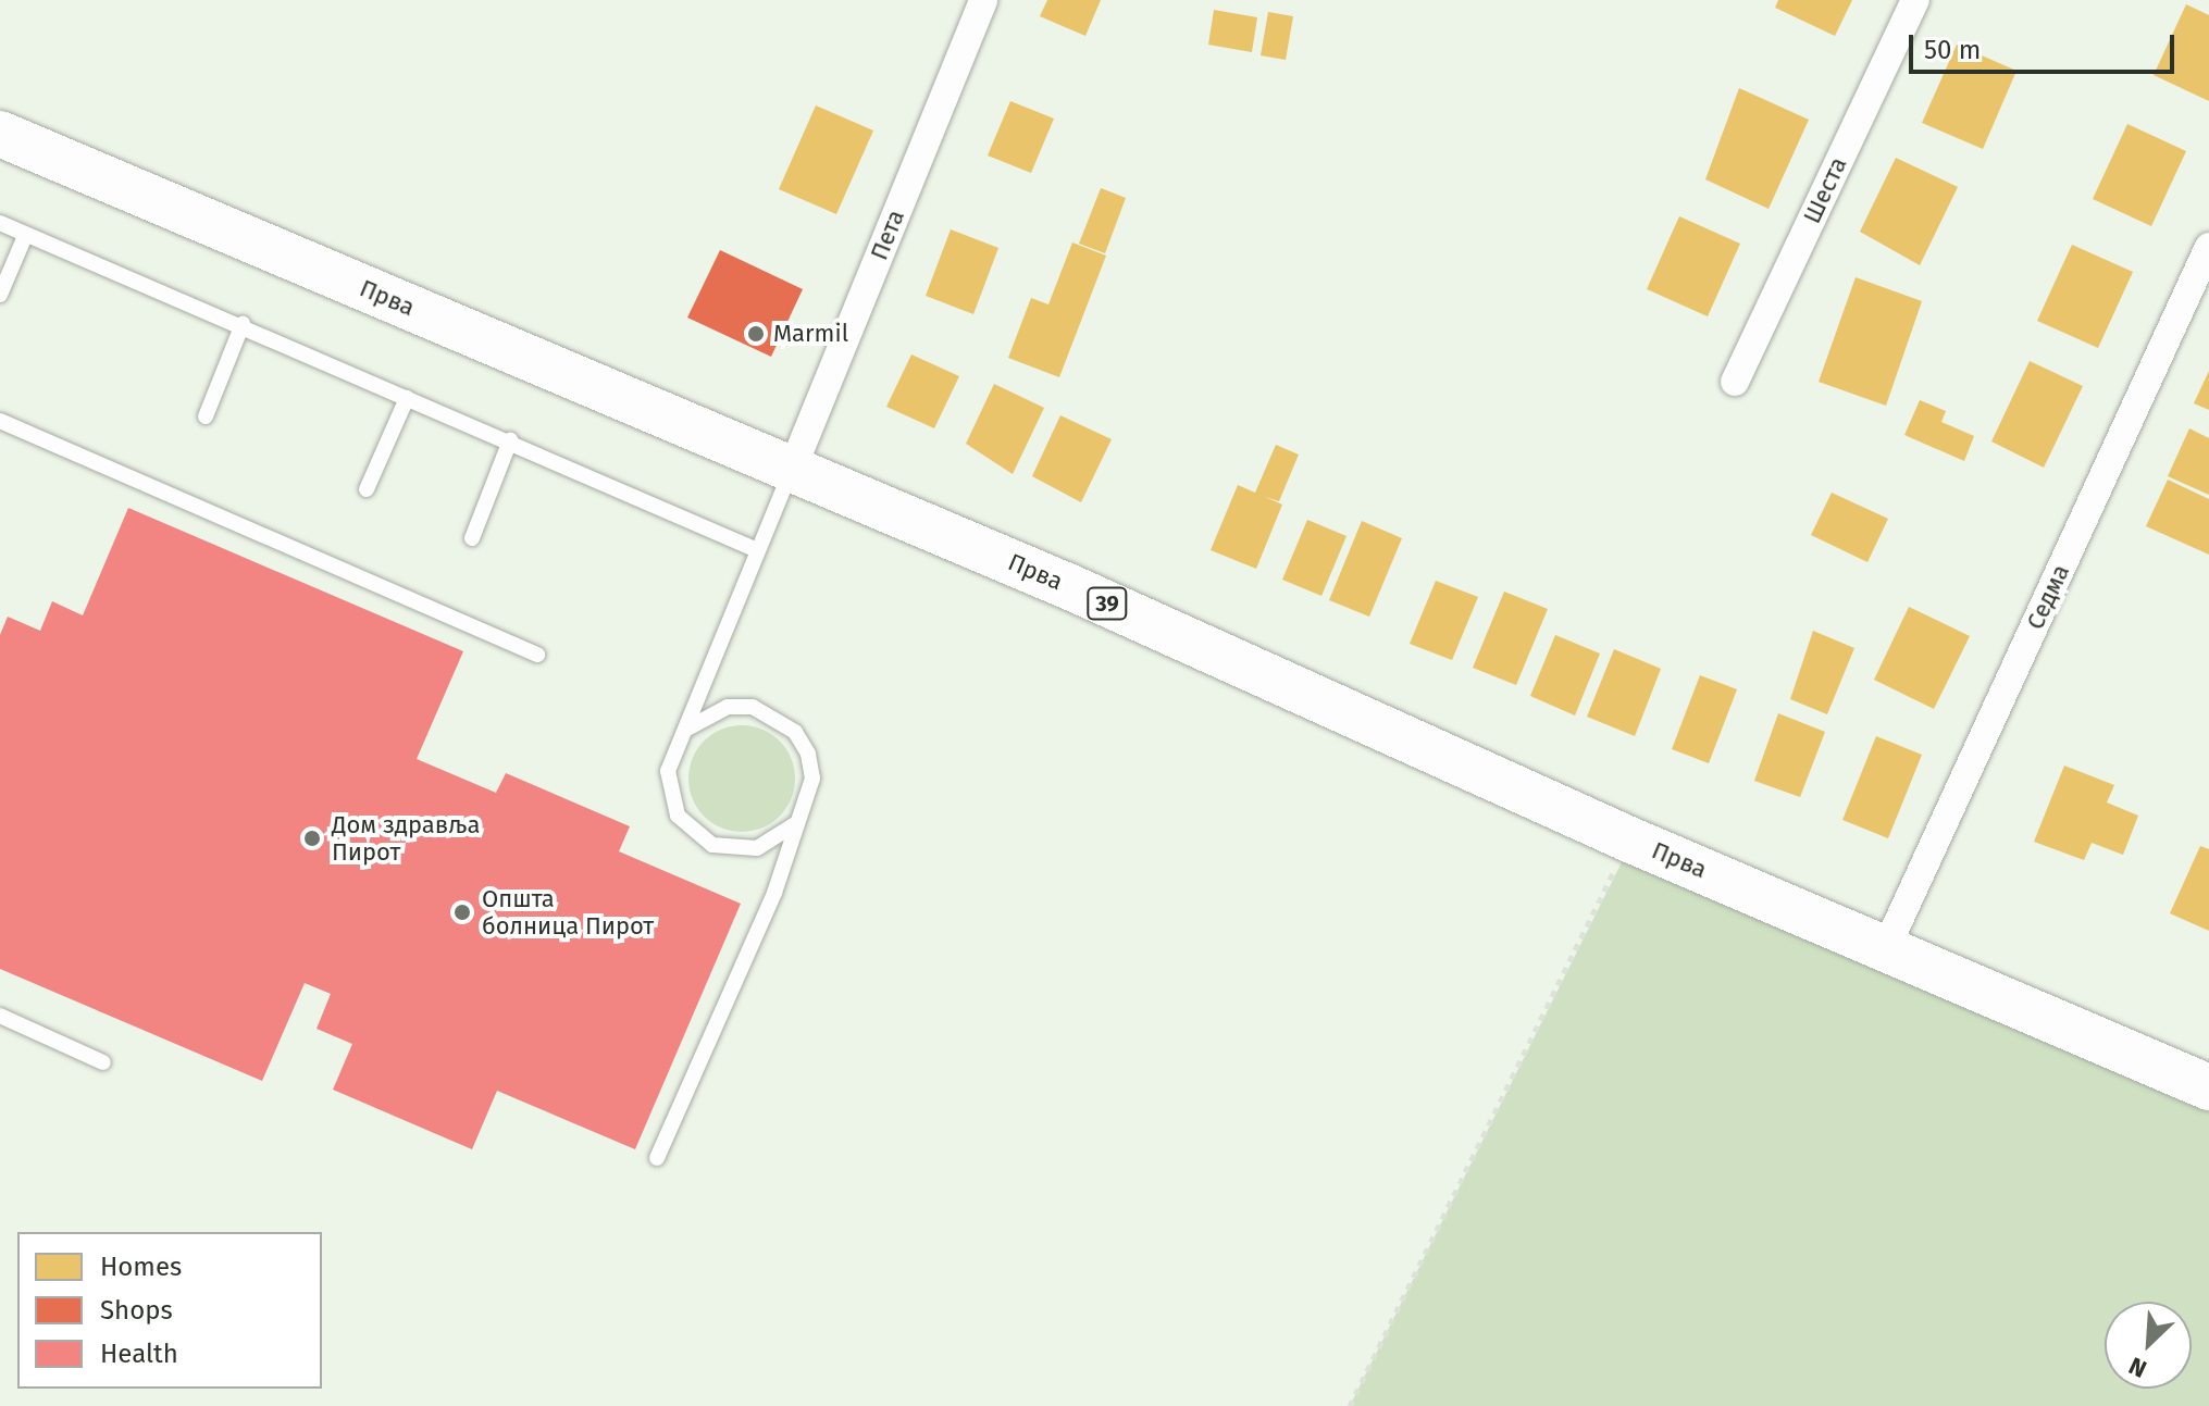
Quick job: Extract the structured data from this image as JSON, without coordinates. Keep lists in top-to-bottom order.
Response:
{
  "streets": {
    "main road": ["Прва", "39"],
    "street": ["Шеста", "Пета", "Седма"]
  },
  "crossings": [
    ["Пета", "Прва"],
    ["Прва", "Седма"]
  ],
  "places": ["Marmil", "Дом здравља Пирот", "Општа болница Пирот"],
  "legend": ["Homes", "Shops", "Health"],
  "scale_bar": "50 m",
  "north": "bottom left"
}
